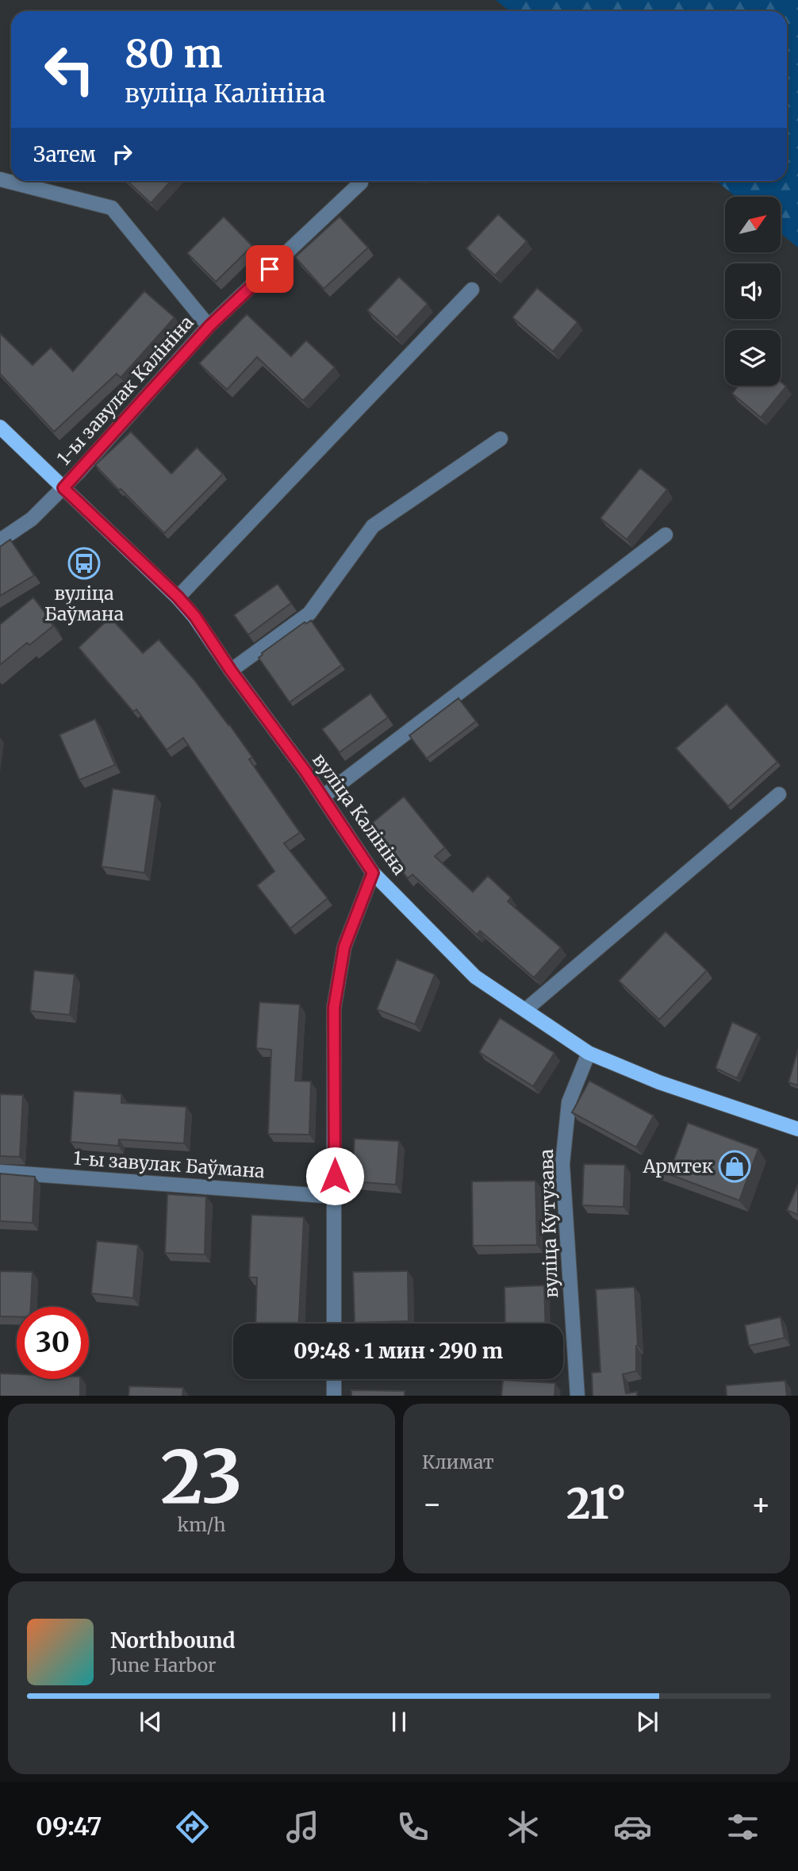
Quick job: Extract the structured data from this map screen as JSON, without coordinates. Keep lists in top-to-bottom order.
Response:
{
  "streets": {
    "main road": ["вуліца Калініна"],
    "street": ["1-ы завулак Калініна", "1-ы завулак Баўмана", "вуліца Кутузава"]
  },
  "crossings": [
    ["1-ы завулак Калініна", "вуліца Калініна"],
    ["вуліца Калініна", "вуліца Кутузава"]
  ],
  "places": {
    "bus stop": ["вуліца Баўмана"],
    "shop": ["Армтек"]
  },
  "north": "top right",
  "page": {
    "turn": ["80 m", "вуліца Калініна"],
    "then": "Затем",
    "limit": "30",
    "trip": "09:48 · 1 мин · 290 m",
    "tile": [
      ["23", "km/h"],
      "Климат"
    ],
    "heat": ["−", "21°", "+"],
    "song": ["Northbound", "June Harbor"],
    "tabs": "09:47"
  }
}
